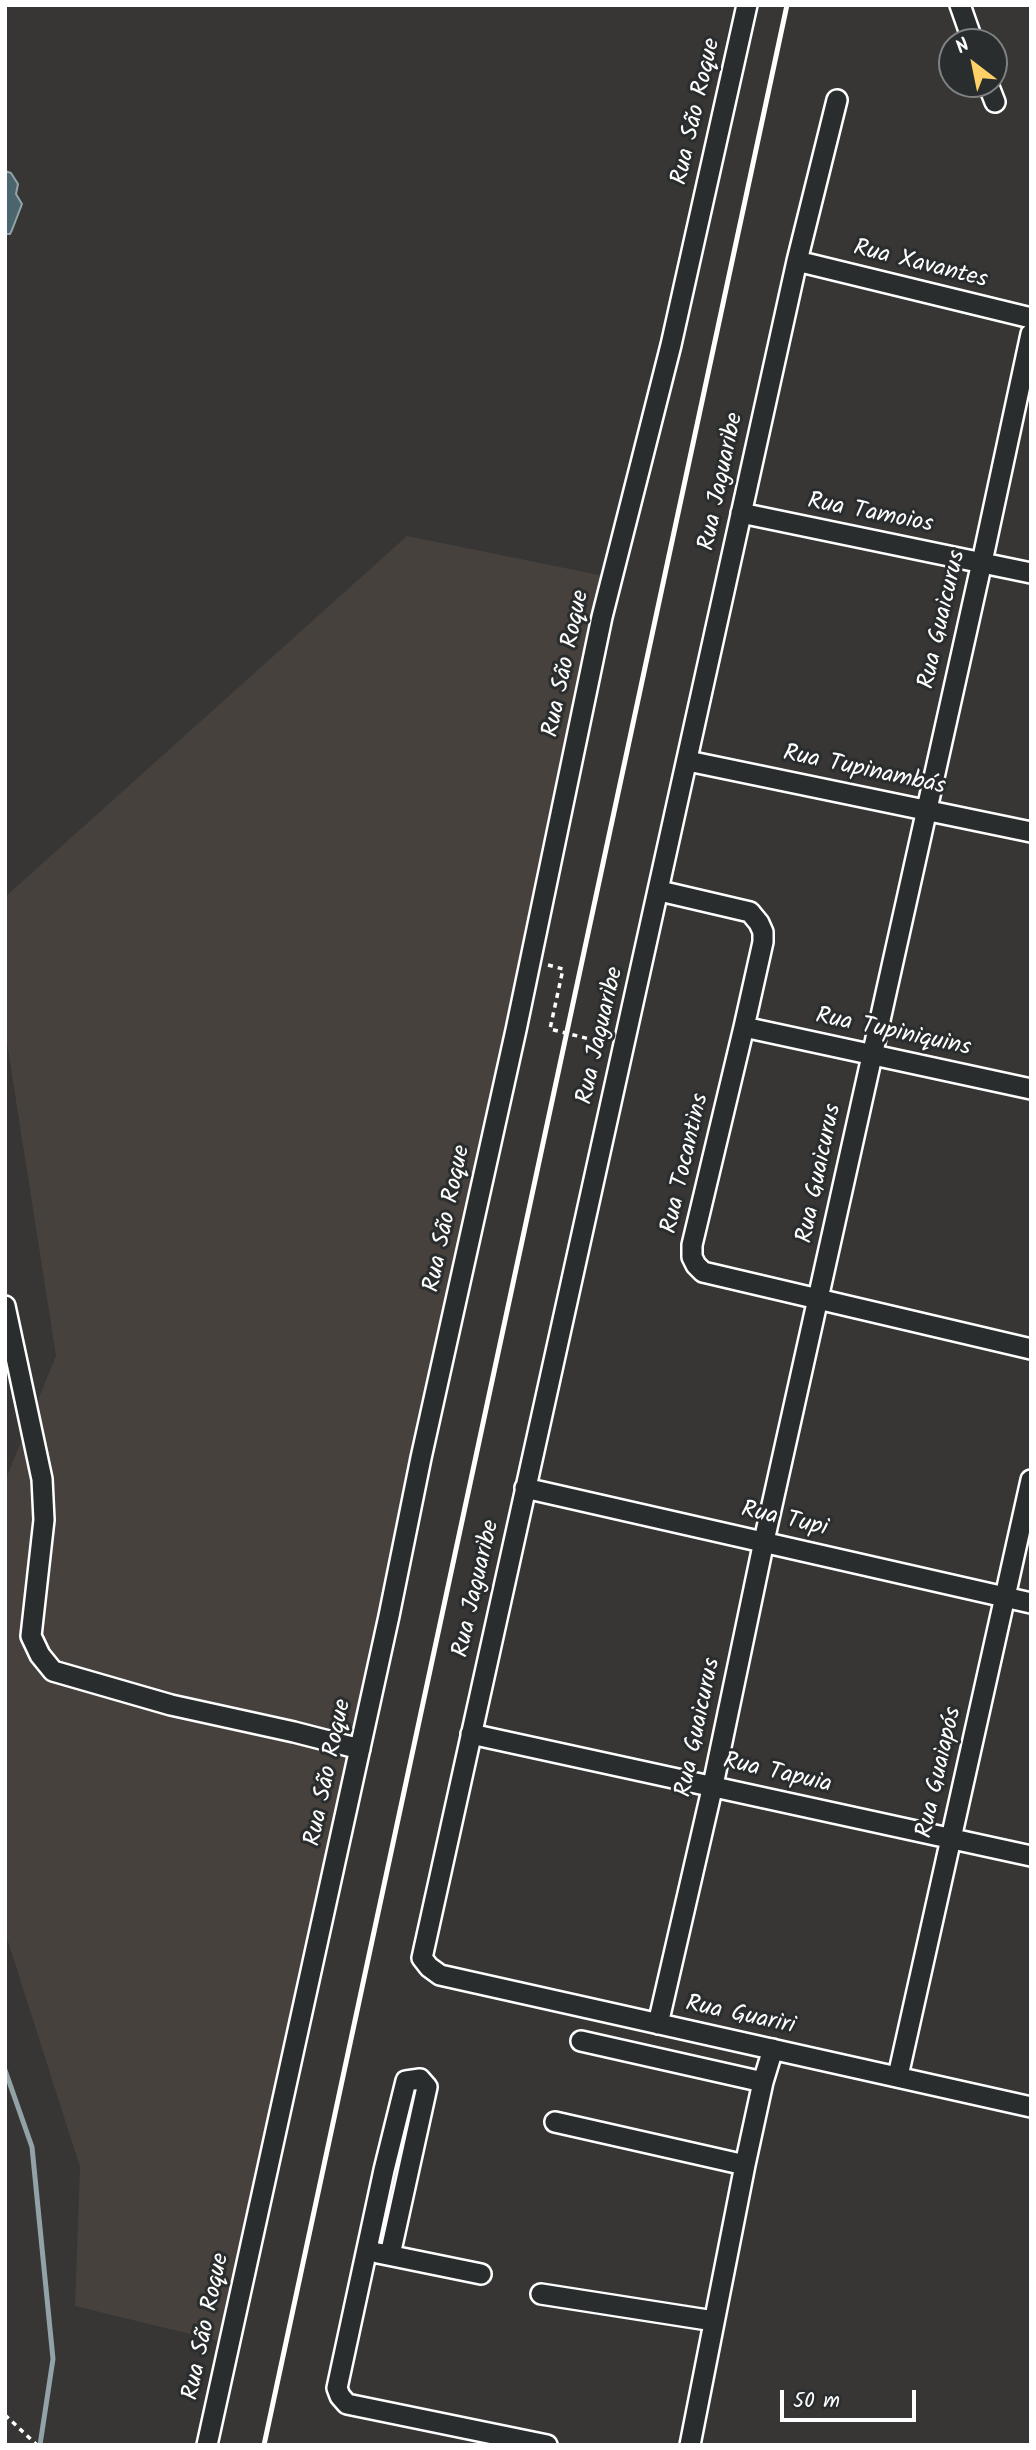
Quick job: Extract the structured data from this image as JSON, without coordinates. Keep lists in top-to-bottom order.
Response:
{
  "streets": {
    "street": [
      "Rua São Roque",
      "Rua Xavantes",
      "Rua Jaguaribe",
      "Rua Tamoios",
      "Rua Guaicurus",
      "Rua Tupinambás",
      "Rua Tupiniquins",
      "Rua Tocantins",
      "Rua Tupi",
      "Rua Guaiapós",
      "Rua Tapuia",
      "Rua Guariri"
    ]
  },
  "crossings": [
    ["Rua Xavantes", "Rua Jaguaribe"],
    ["Rua Jaguaribe", "Rua Tamoios"],
    ["Rua Jaguaribe", "Rua Tupinambás"],
    ["Rua Jaguaribe", "Rua Tocantins"],
    ["Rua Jaguaribe", "Rua Tupi"],
    ["Rua Jaguaribe", "Rua Tapuia"],
    ["Rua Jaguaribe", "Rua Guariri"],
    ["Rua Tamoios", "Rua Guaicurus"],
    ["Rua Guaicurus", "Rua Tupinambás"],
    ["Rua Guaicurus", "Rua Tupiniquins"],
    ["Rua Guaicurus", "Rua Tocantins"],
    ["Rua Guaicurus", "Rua Tupi"],
    ["Rua Guaicurus", "Rua Tapuia"],
    ["Rua Guaicurus", "Rua Guariri"],
    ["Rua Tupiniquins", "Rua Tocantins"],
    ["Rua Tupi", "Rua Guaiapós"],
    ["Rua Guaiapós", "Rua Tapuia"],
    ["Rua Guaiapós", "Rua Guariri"]
  ],
  "scale_bar": "50 m",
  "north": "top left"
}
